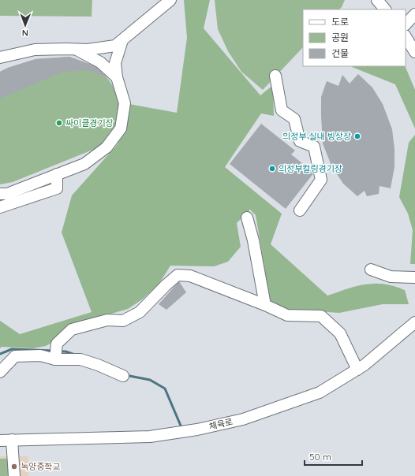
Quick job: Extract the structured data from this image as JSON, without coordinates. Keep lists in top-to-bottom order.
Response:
{
  "streets": {
    "street": ["체육로"]
  },
  "places": [
    "싸이클경기장",
    "의정부 실내 빙상장",
    "의정부컬링경기장",
    "녹양중학교"
  ],
  "legend": ["도로", "공원", "건물"],
  "scale_bar": "50 m",
  "north": "bottom"
}
